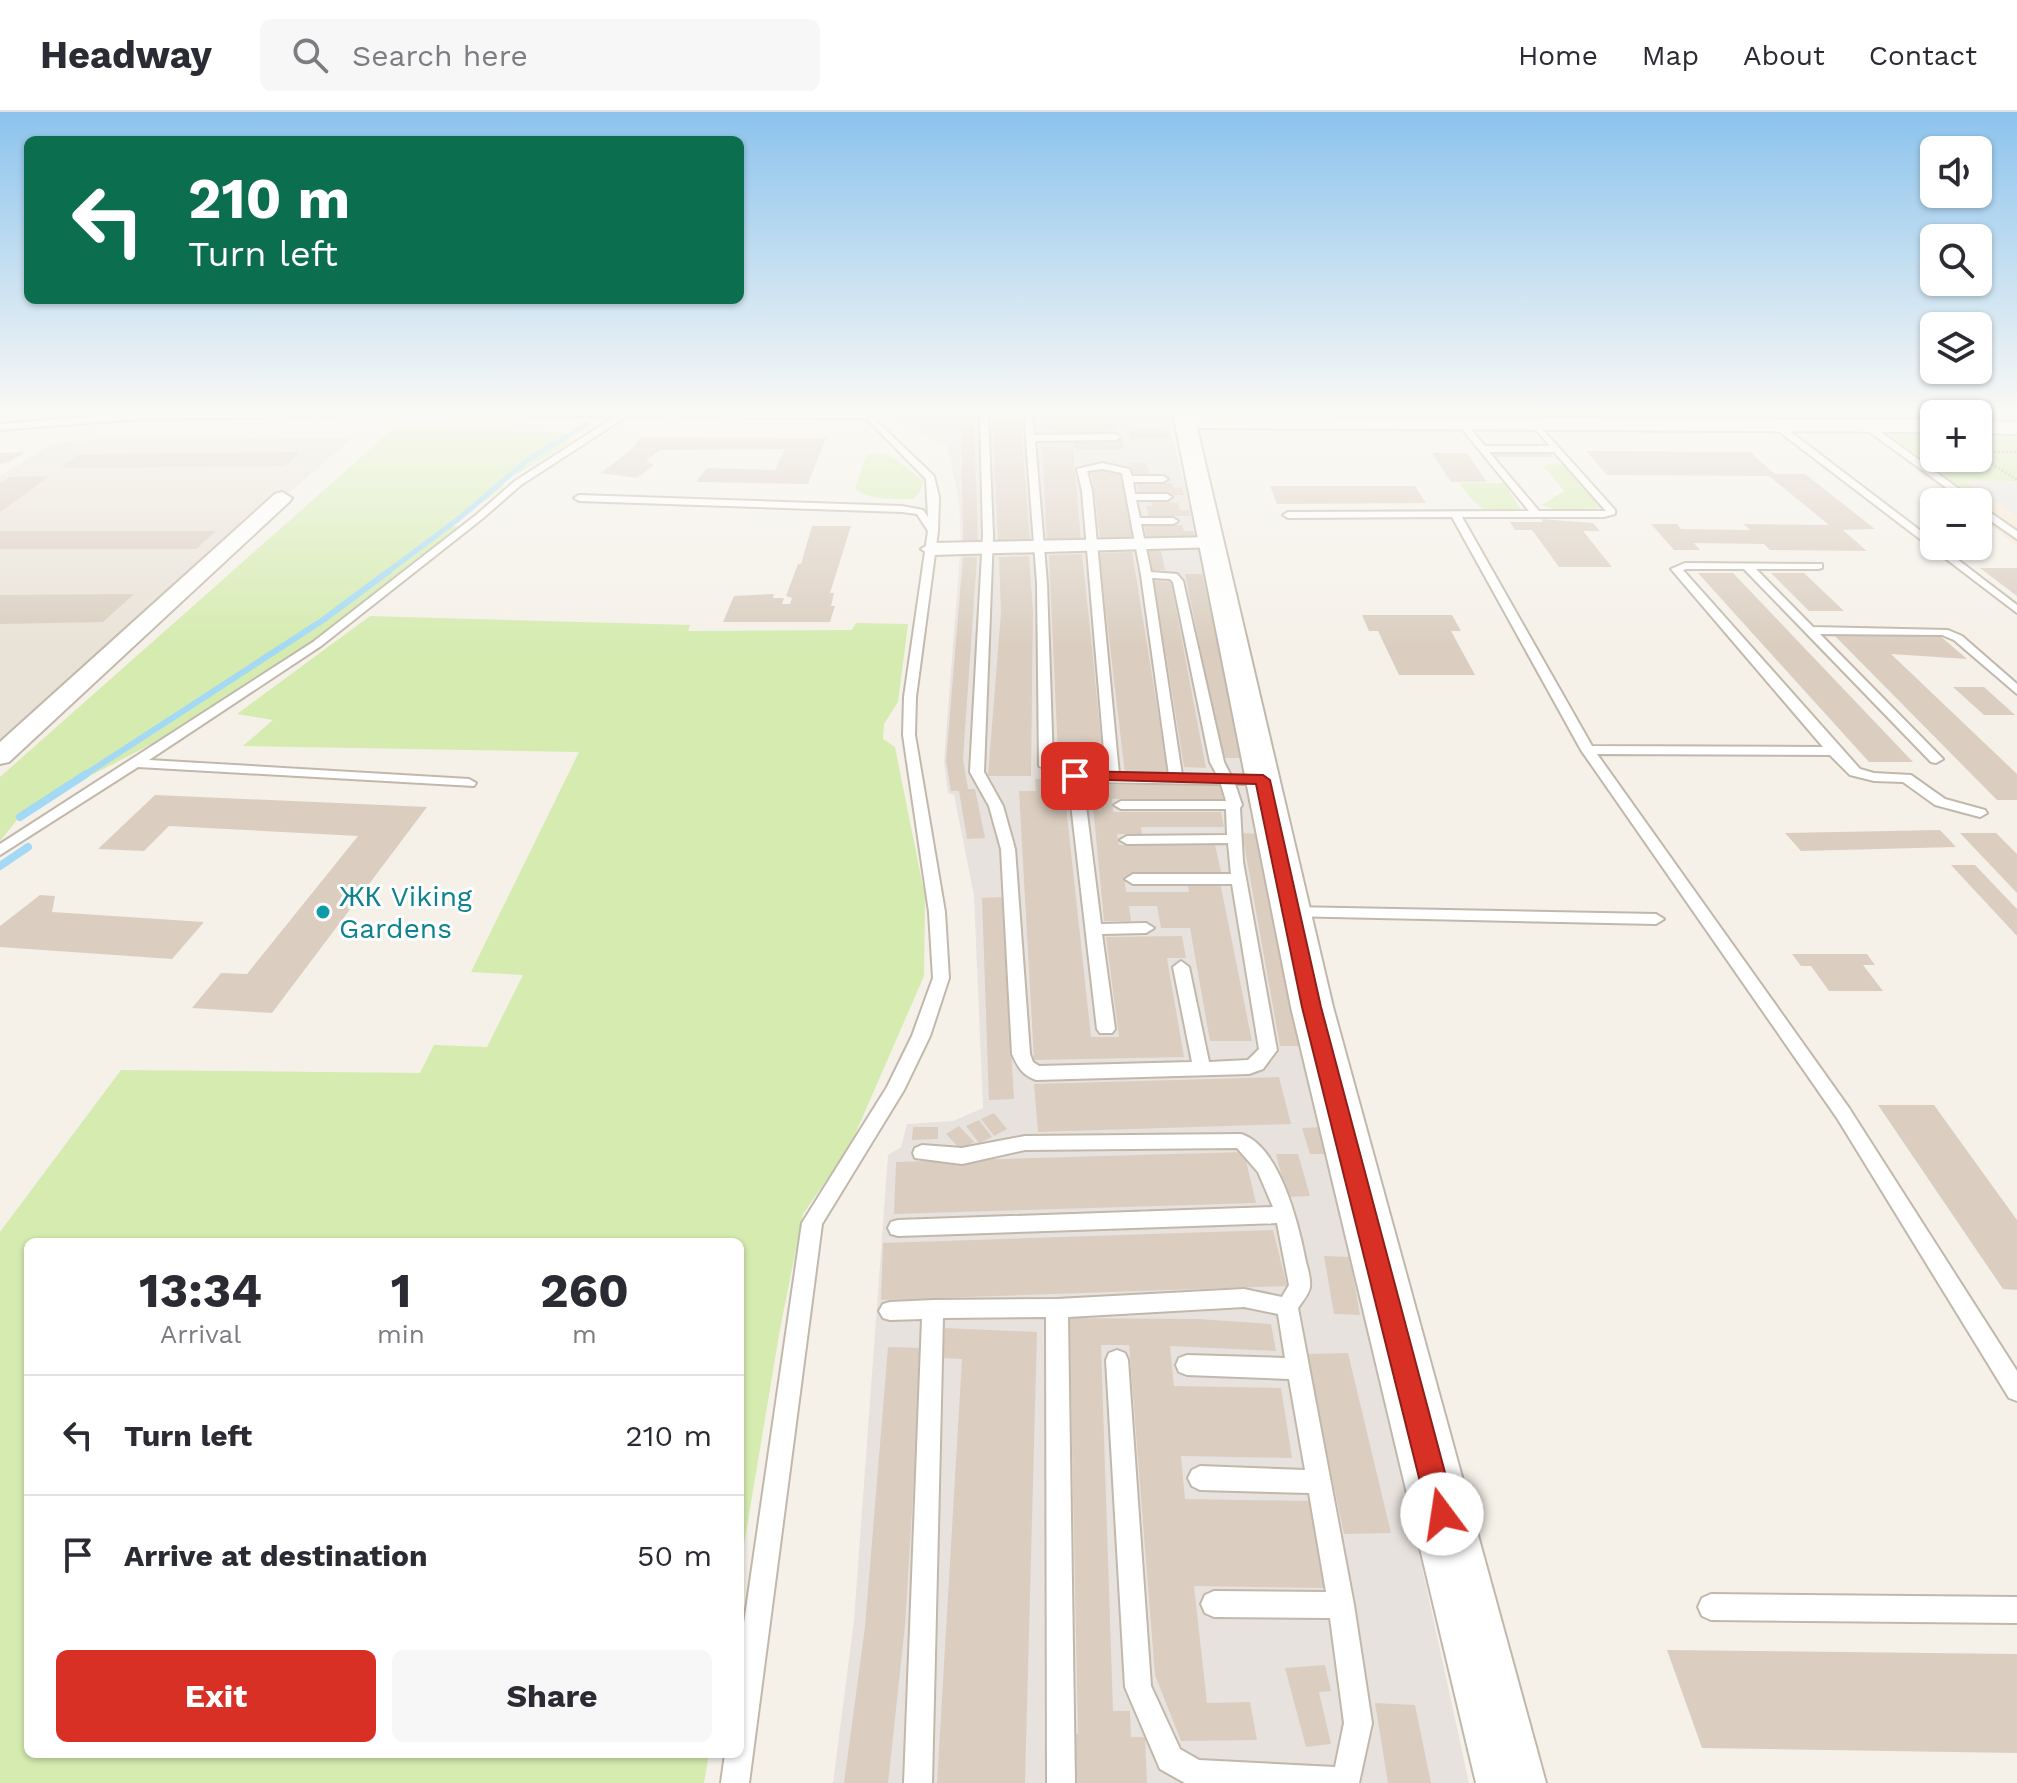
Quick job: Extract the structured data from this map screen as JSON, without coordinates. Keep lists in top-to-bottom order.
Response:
{
  "places": ["ЖК Viking Gardens"],
  "page": {
    "header": "Headway",
    "search": "Search here",
    "nav": [
      "Home",
      "Map",
      "About",
      "Contact"
    ],
    "map_buttons": ["+", "−"],
    "turn": ["210 m", "Turn left"],
    "eta": [
      "13:34",
      "Arrival",
      "1",
      "min",
      "260",
      "m"
    ],
    "list": [
      {
        "name": "Turn left",
        "value": "210 m"
      },
      {
        "name": "Arrive at destination",
        "value": "50 m"
      }
    ],
    "buttons": ["Exit", "Share"]
  }
}
